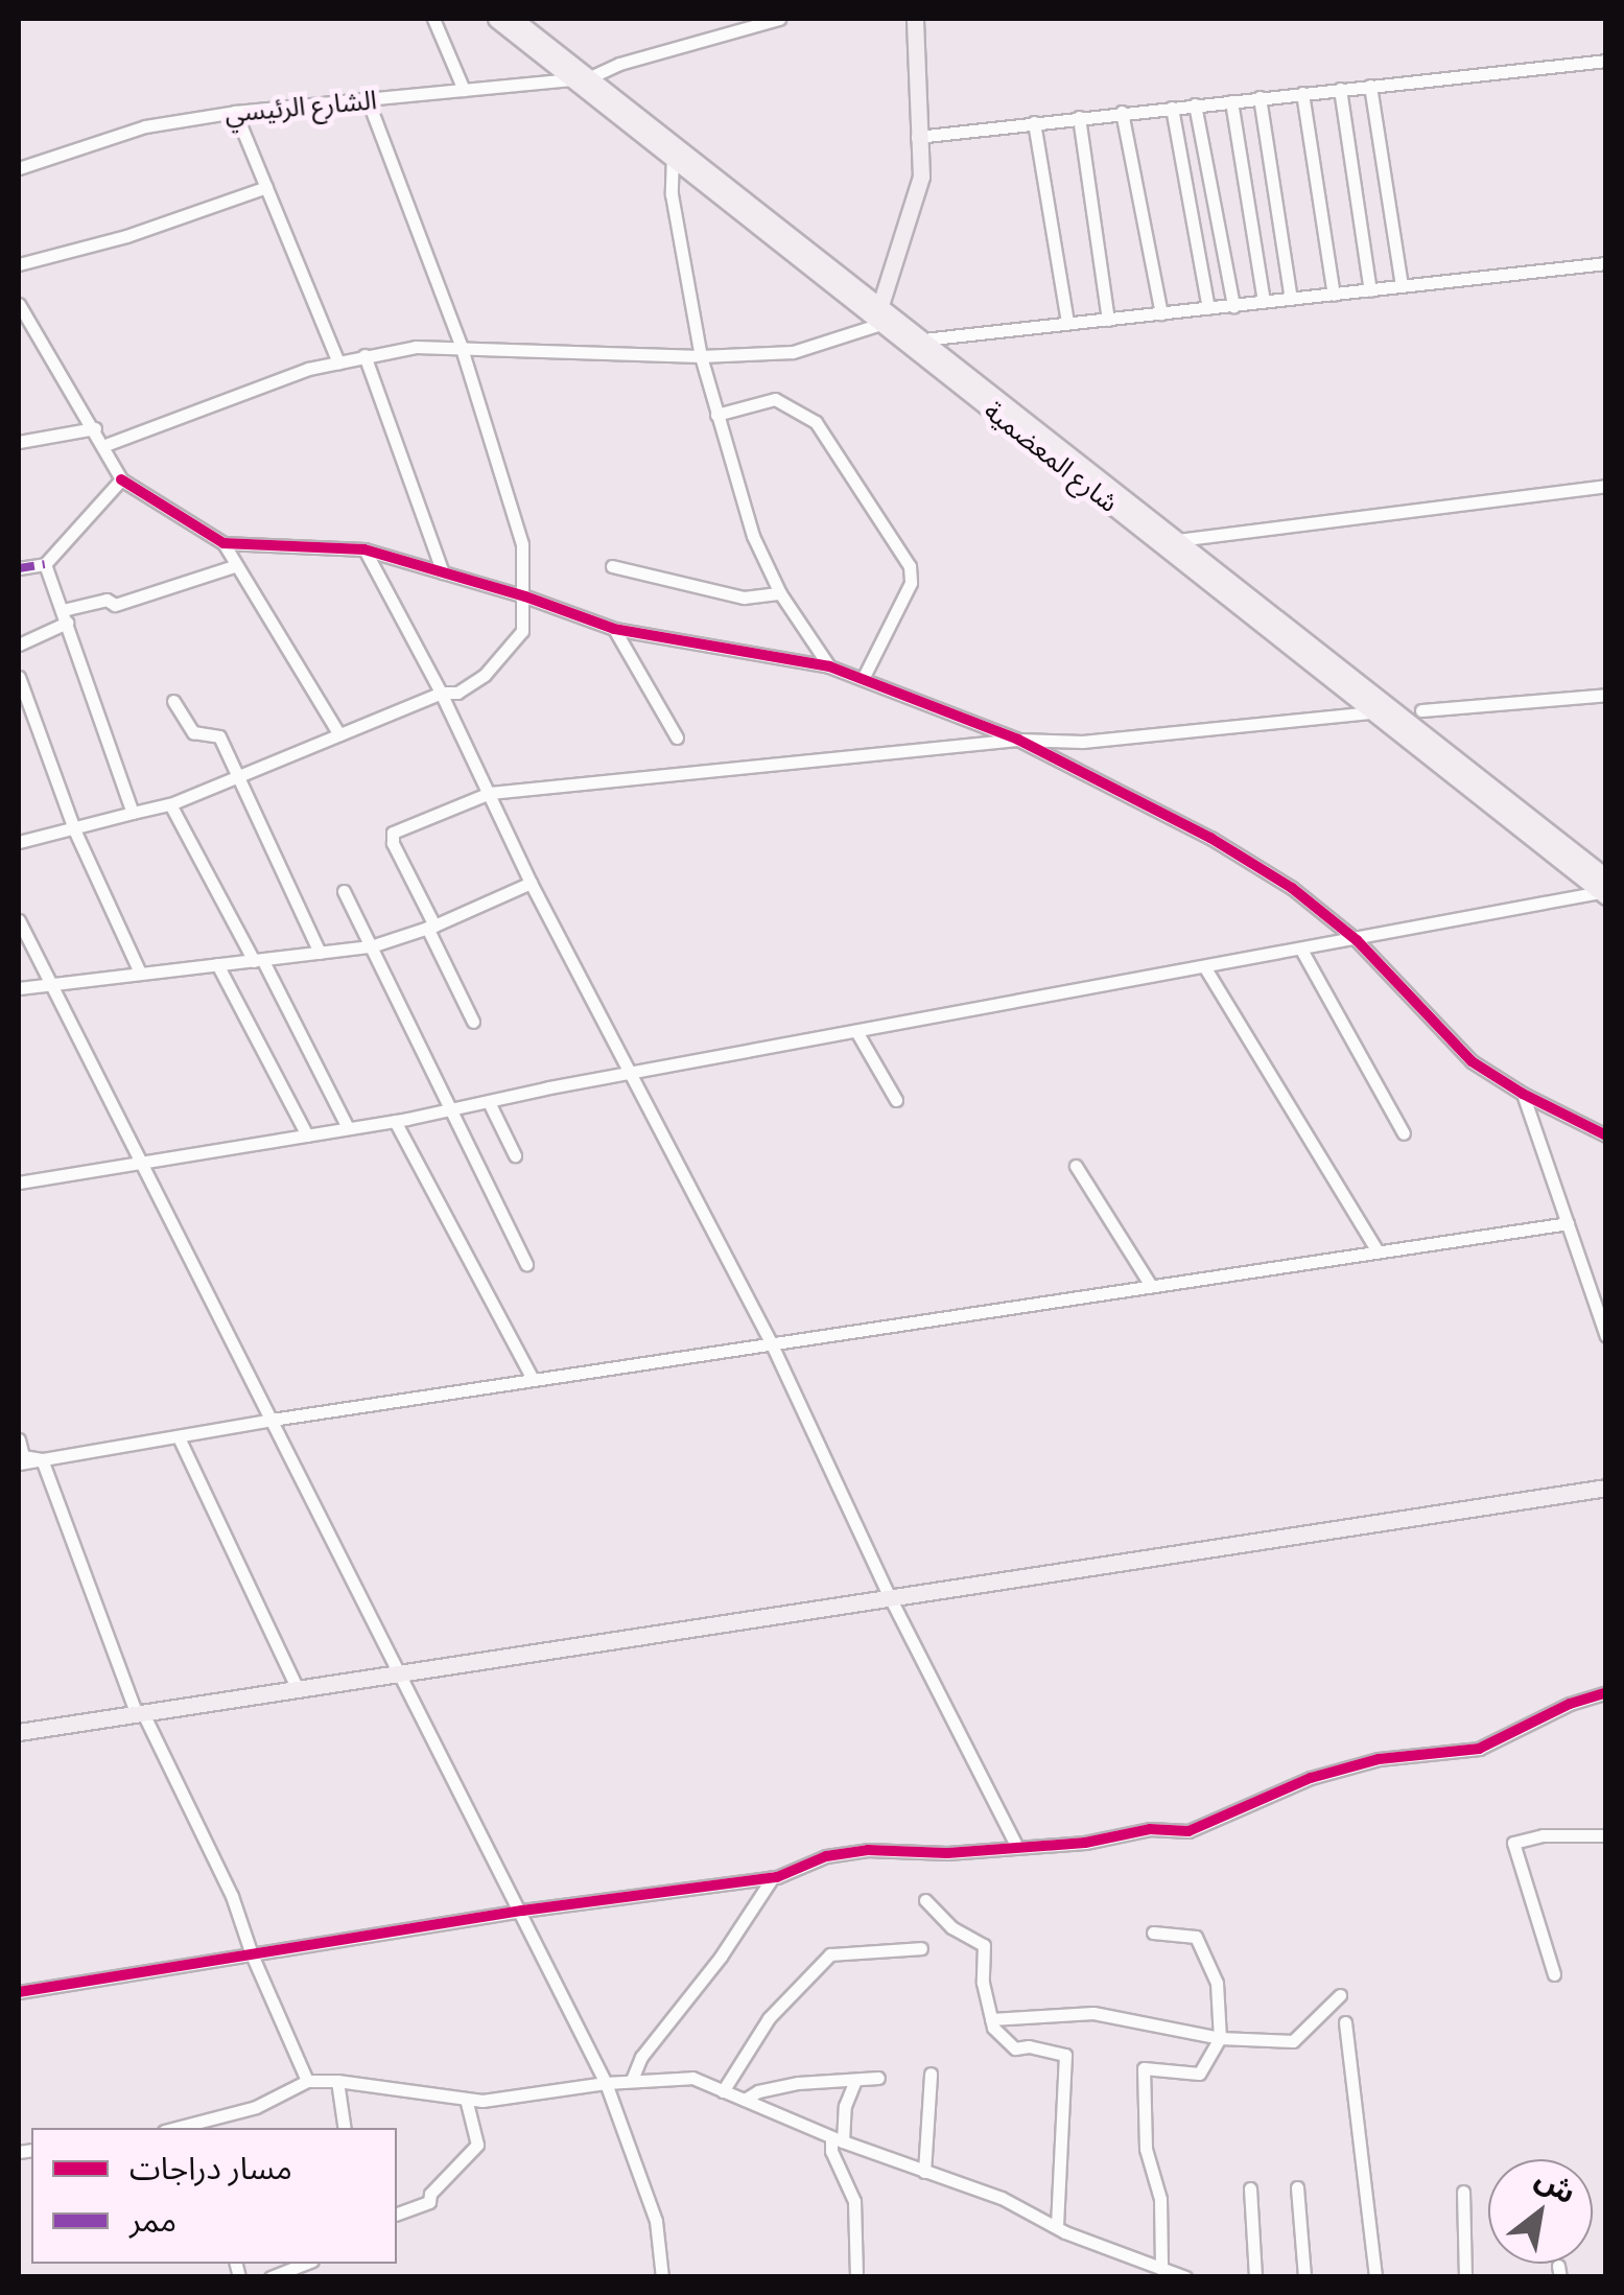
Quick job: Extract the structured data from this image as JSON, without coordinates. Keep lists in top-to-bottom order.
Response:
{
  "streets": {
    "main road": ["شارع المعضمية"],
    "street": ["الشارع الرئيسي"]
  },
  "crossings": [
    ["الشارع الرئيسي", "شارع المعضمية"]
  ],
  "legend": ["مسار دراجات", "ممر"],
  "north": "top right"
}
